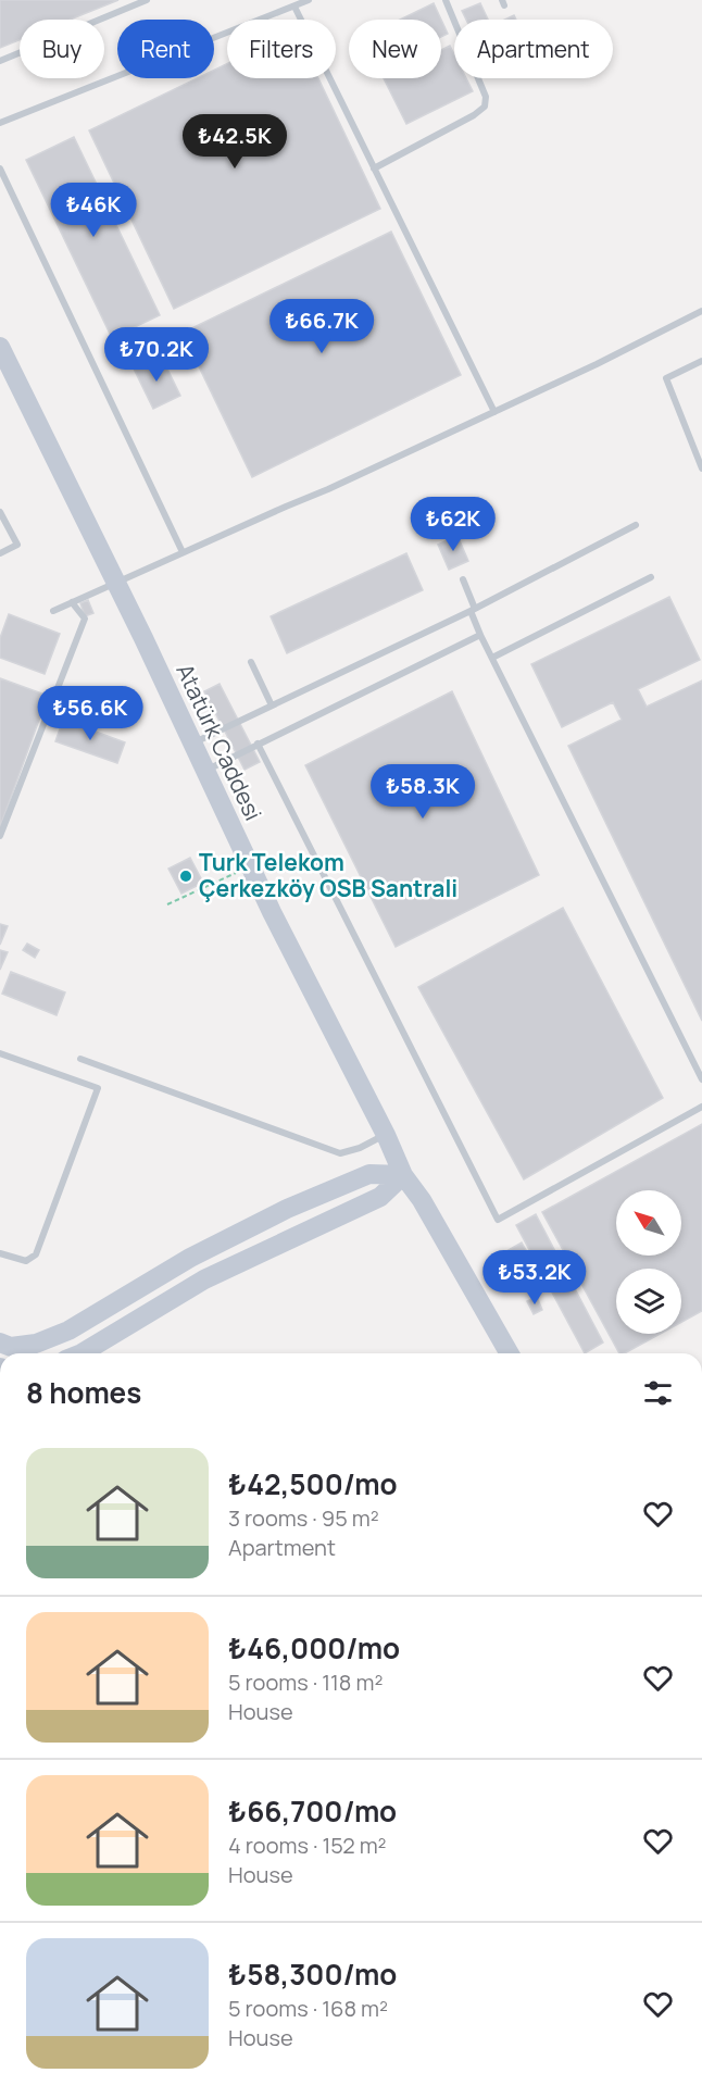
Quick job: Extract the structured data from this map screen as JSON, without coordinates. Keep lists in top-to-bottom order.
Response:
{
  "streets": {
    "street": ["Atatürk Caddesi"]
  },
  "places": ["Turk Telekom Çerkezköy OSB Santrali"],
  "north": "top left",
  "page": {
    "chip": [
      "Buy",
      "Rent",
      "Filters",
      "New",
      "Apartment"
    ],
    "price": [
      "₺42.5K",
      "₺46K",
      "₺66.7K",
      "₺70.2K",
      "₺62K",
      "₺56.6K",
      "₺58.3K",
      "₺53.2K"
    ],
    "heading": "8 homes",
    "list": [
      {
        "name": "₺42,500/mo",
        "note": "3 rooms · 95 m² · Apartment"
      },
      {
        "name": "₺46,000/mo",
        "note": "5 rooms · 118 m² · House"
      },
      {
        "name": "₺66,700/mo",
        "note": "4 rooms · 152 m² · House"
      },
      {
        "name": "₺58,300/mo",
        "note": "5 rooms · 168 m² · House"
      }
    ]
  }
}
